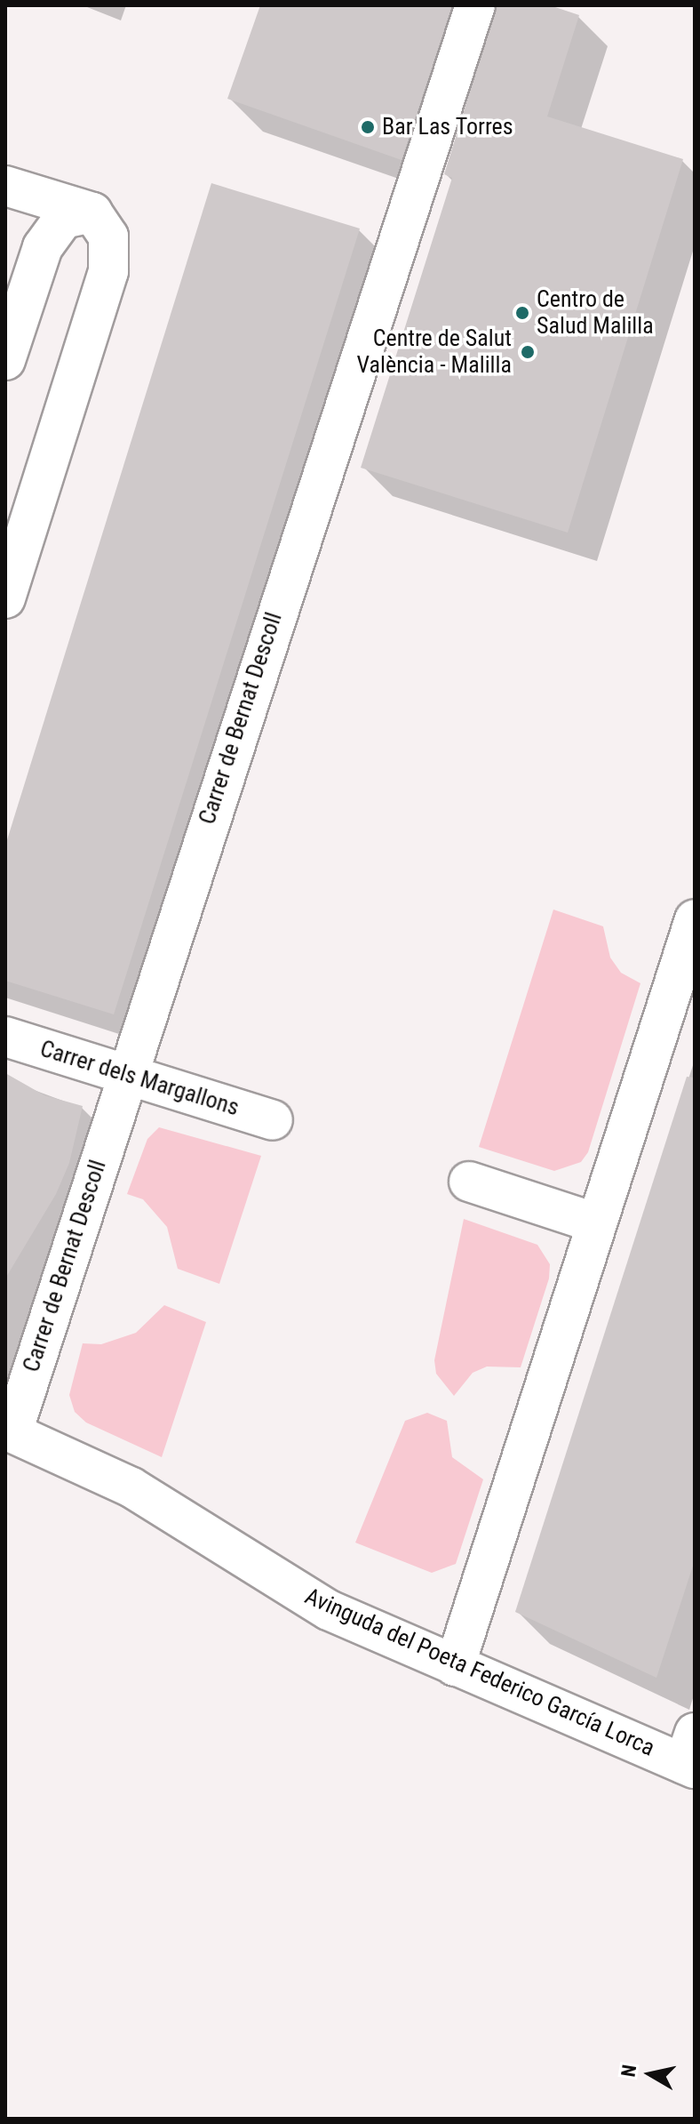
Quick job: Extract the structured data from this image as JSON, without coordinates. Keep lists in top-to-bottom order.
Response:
{
  "streets": {
    "street": ["Carrer de Bernat Descoll", "Carrer dels Margallons", "Avinguda del Poeta Federico García Lorca"]
  },
  "crossings": [
    ["Carrer de Bernat Descoll", "Carrer dels Margallons"],
    ["Carrer de Bernat Descoll", "Avinguda del Poeta Federico García Lorca"]
  ],
  "places": ["Bar Las Torres", "Centro de Salud Malilla", "Centre de Salut València - Malilla"],
  "north": "left"
}
